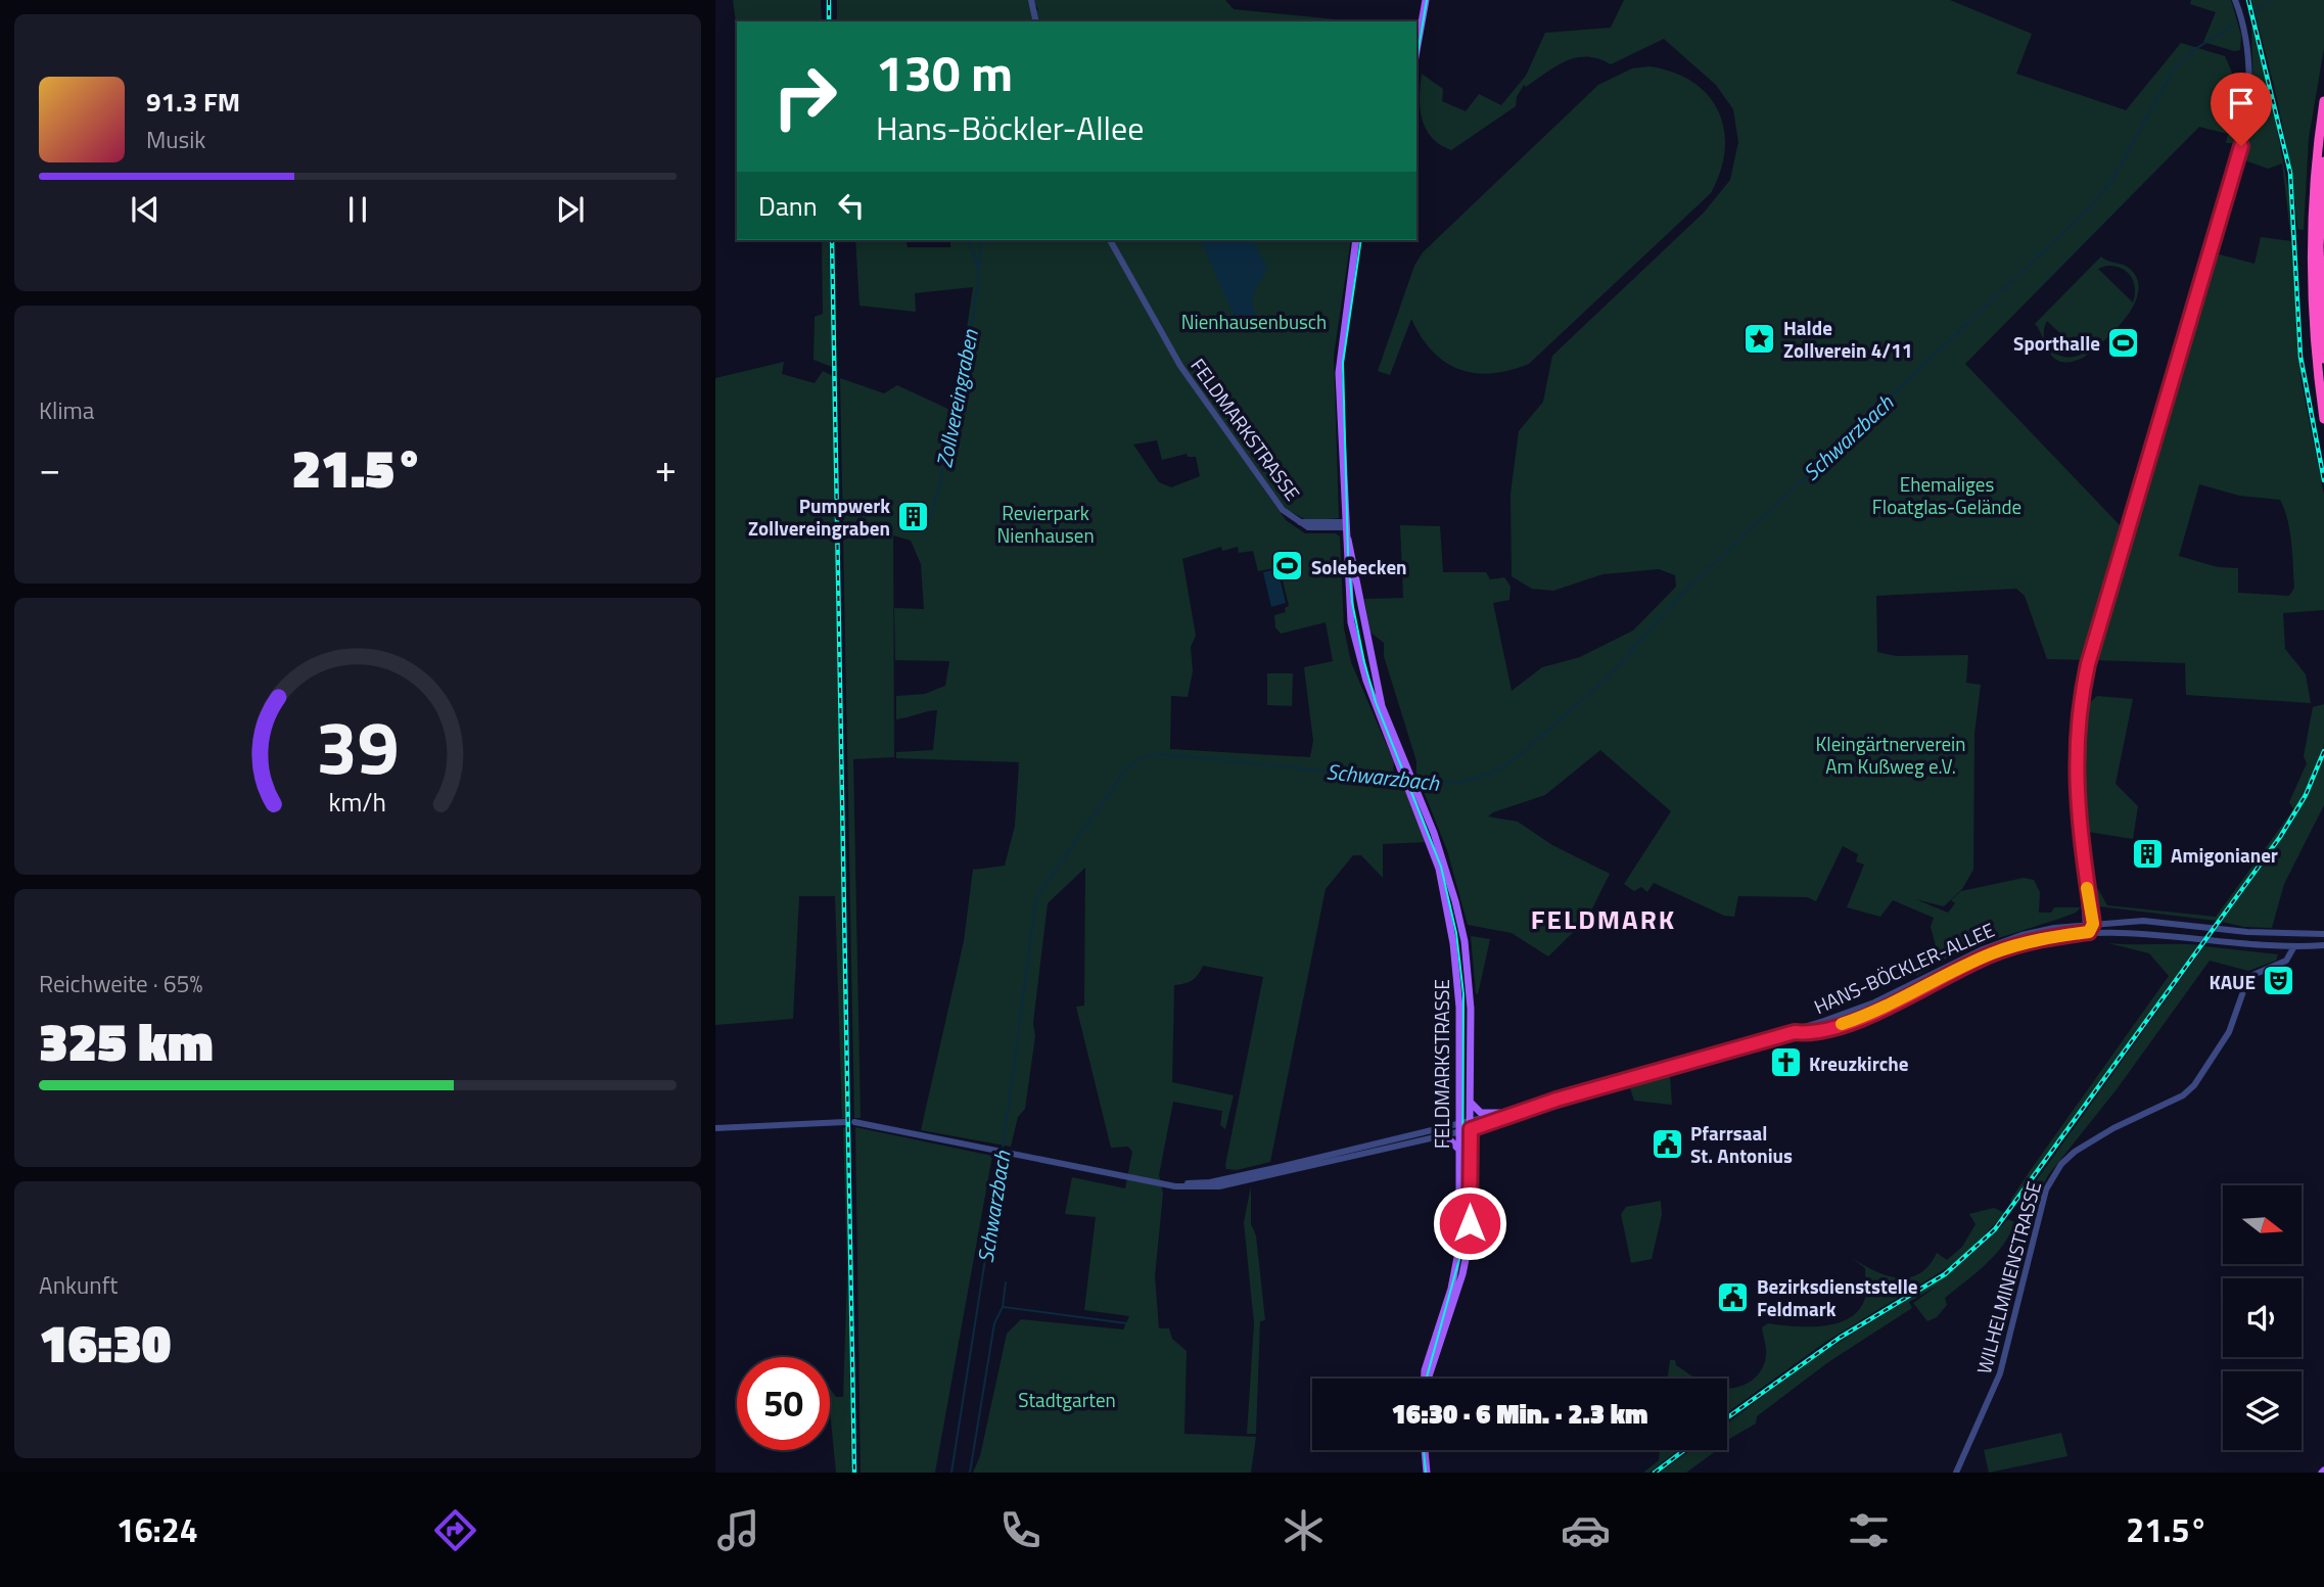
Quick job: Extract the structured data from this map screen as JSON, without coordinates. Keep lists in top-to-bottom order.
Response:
{
  "streets": {
    "main road": ["FELDMARKSTRASSE"],
    "street": ["HANS-BÖCKLER-ALLEE", "WILHELMINENSTRASSE"]
  },
  "crossings": [
    ["FELDMARKSTRASSE", "HANS-BÖCKLER-ALLEE"],
    ["HANS-BÖCKLER-ALLEE", "WILHELMINENSTRASSE"]
  ],
  "districts": ["FELDMARK"],
  "water": ["Zollvereingraben", "Schwarzbach"],
  "parks": [
    "Nienhausenbusch",
    "Ehemaliges Floatglas-Gelände",
    "Revierpark Nienhausen",
    "Kleingärtnerverein Am Kußweg e.V.",
    "Stadtgarten"
  ],
  "places": {
    "place": ["Halde Zollverein 4/11"],
    "sports": ["Sporthalle", "Solebecken"],
    "building": ["Pumpwerk Zollvereingraben", "Amigonianer"],
    "theatre": ["KAUE"],
    "church": ["Kreuzkirche"],
    "public building": ["Pfarrsaal St. Antonius", "Bezirksdienststelle Feldmark"]
  },
  "north": "right",
  "page": {
    "turn": ["130 m", "Hans-Böckler-Allee"],
    "song": ["91.3 FM", "Musik"],
    "then": "Dann",
    "tile": [
      "Klima",
      ["Reichweite · 65%", "325 km"],
      ["Ankunft", "16:30"]
    ],
    "heat": ["−", "21.5°", "+"],
    "limit": "50",
    "trip": "16:30 · 6 Min. · 2.3 km",
    "tabs": ["16:24", "21.5°"],
    "gauge": ["39", "km/h"]
  }
}
